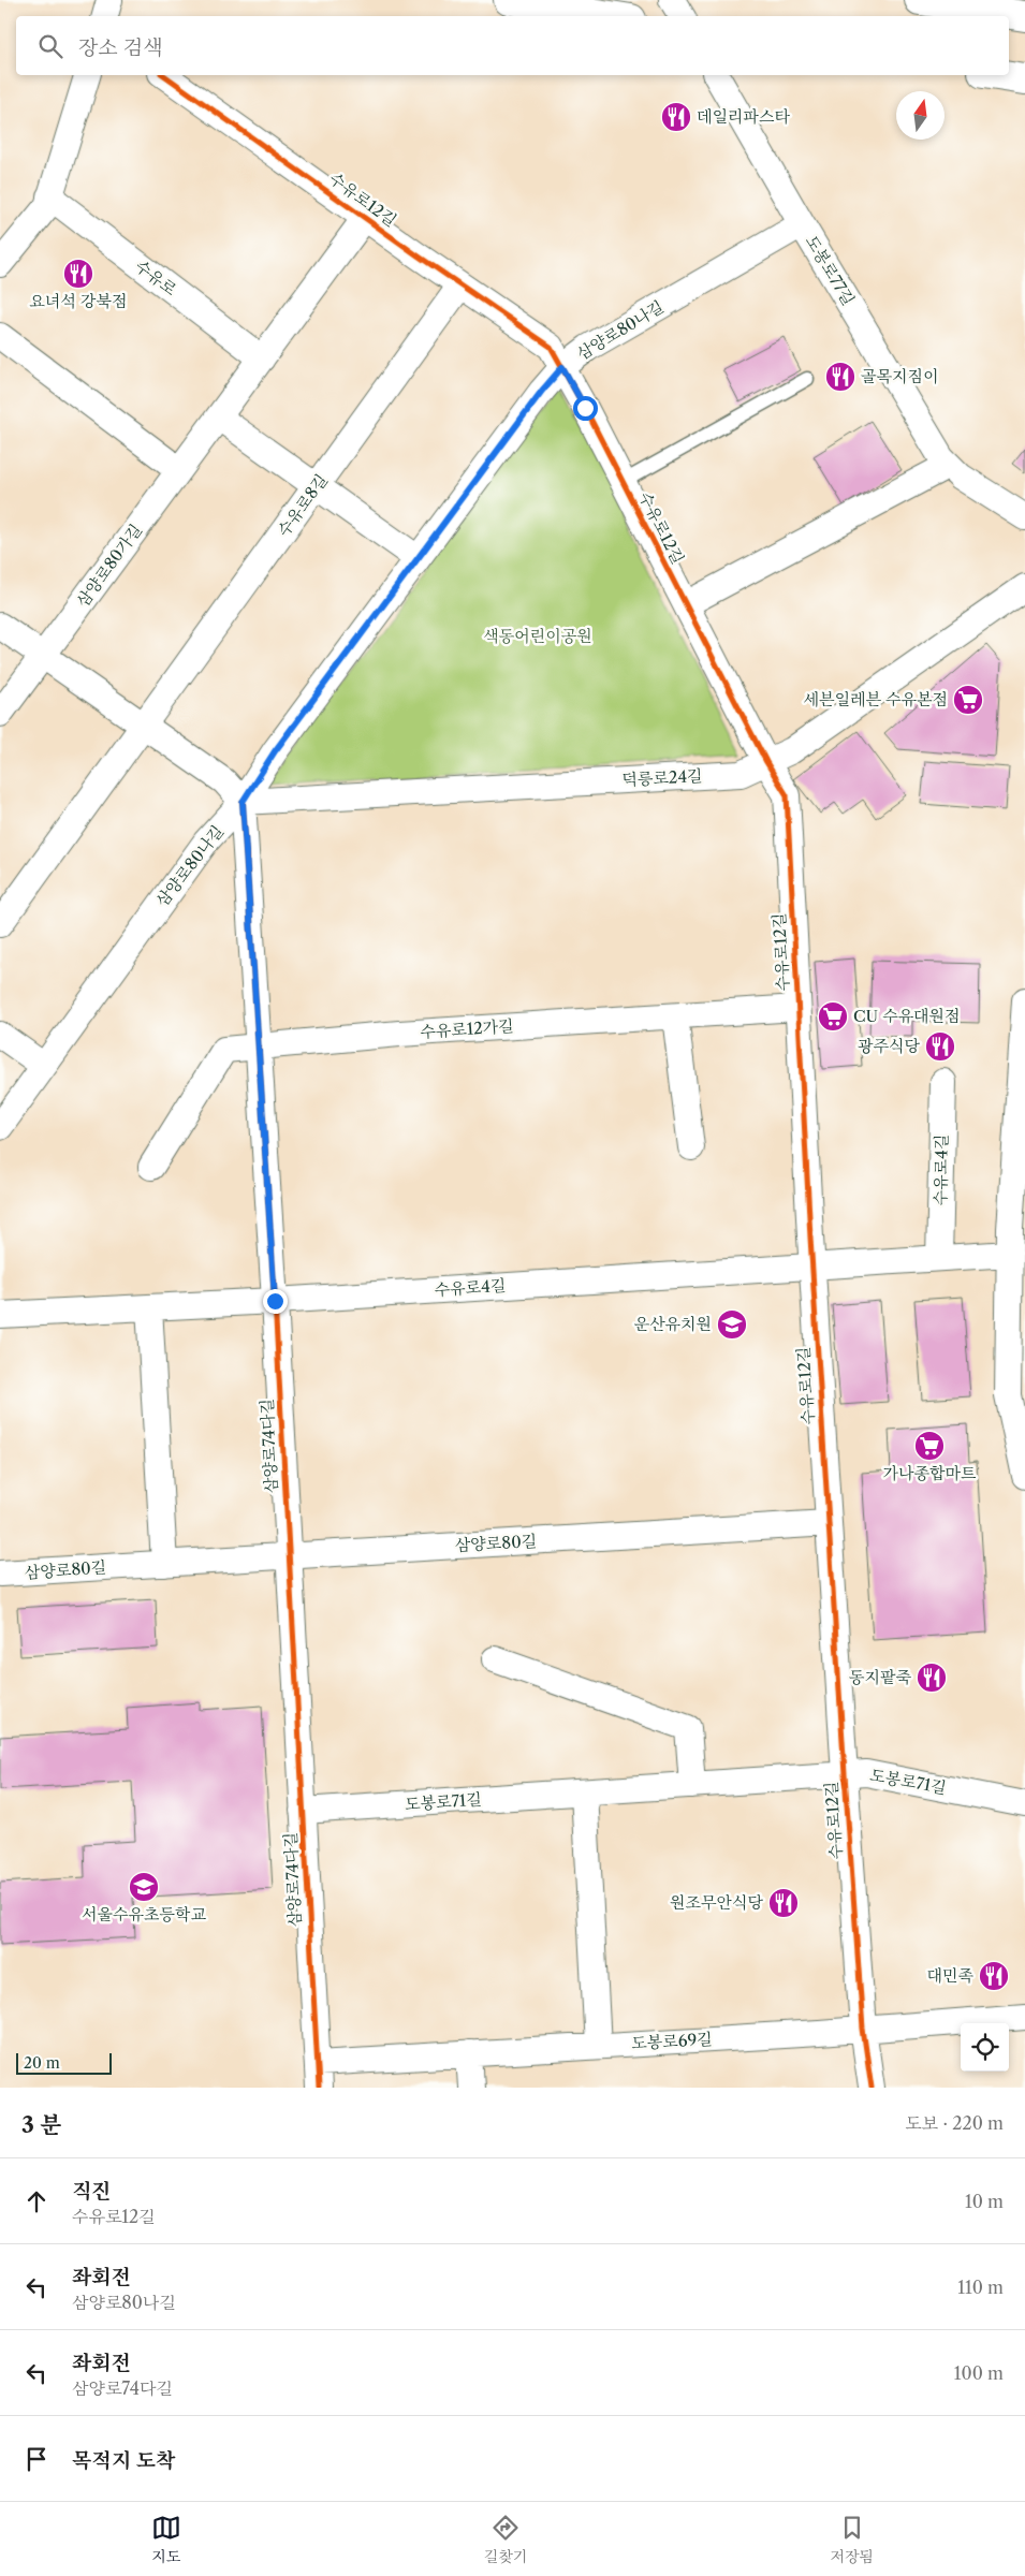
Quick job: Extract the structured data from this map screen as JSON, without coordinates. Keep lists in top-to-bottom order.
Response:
{
  "streets": {
    "street": [
      "수유로12길",
      "도봉로77길",
      "수유로",
      "삼양로80나길",
      "수유로8길",
      "삼양로80가길",
      "덕릉로24길",
      "수유로12가길",
      "수유로4길",
      "삼양로74다길",
      "삼양로80길",
      "도봉로71길",
      "도봉로69길"
    ]
  },
  "crossings": [
    ["수유로12길", "삼양로80나길"],
    ["수유로12길", "수유로8길"],
    ["수유로12길", "삼양로80가길"],
    ["수유로12길", "덕릉로24길"],
    ["수유로12길", "수유로12가길"],
    ["수유로12길", "수유로4길"],
    ["수유로12길", "삼양로80길"],
    ["수유로12길", "도봉로71길"],
    ["수유로12길", "도봉로69길"],
    ["도봉로77길", "삼양로80나길"],
    ["수유로", "삼양로80가길"],
    ["삼양로80나길", "덕릉로24길"],
    ["삼양로80나길", "삼양로74다길"],
    ["덕릉로24길", "삼양로74다길"],
    ["수유로12가길", "삼양로74다길"],
    ["수유로4길", "삼양로74다길"],
    ["삼양로74다길", "삼양로80길"],
    ["삼양로74다길", "도봉로71길"],
    ["삼양로74다길", "도봉로69길"]
  ],
  "parks": ["색동어린이공원"],
  "places": {
    "restaurant": [
      "데일리파스타",
      "요녀석 강북점",
      "골목지짐이",
      "광주식당",
      "동지팥죽",
      "원조무안식당",
      "대민족"
    ],
    "supermarket": ["세븐일레븐 수유본점", "CU 수유대원점", "가나종합마트"],
    "school or university": ["운산유치원", "서울수유초등학교"]
  },
  "scale_bar": "20 m",
  "north": "top",
  "page": {
    "search": "장소 검색",
    "scale": "20 m",
    "heading": ["3 분", "도보 · 220 m"],
    "list": [
      ["직진", "수유로12길", "10 m"],
      ["좌회전", "삼양로80나길", "110 m"],
      ["좌회전", "삼양로74다길", "100 m"],
      "목적지 도착"
    ],
    "nav": ["지도", "길찾기", "저장됨"]
  }
}
